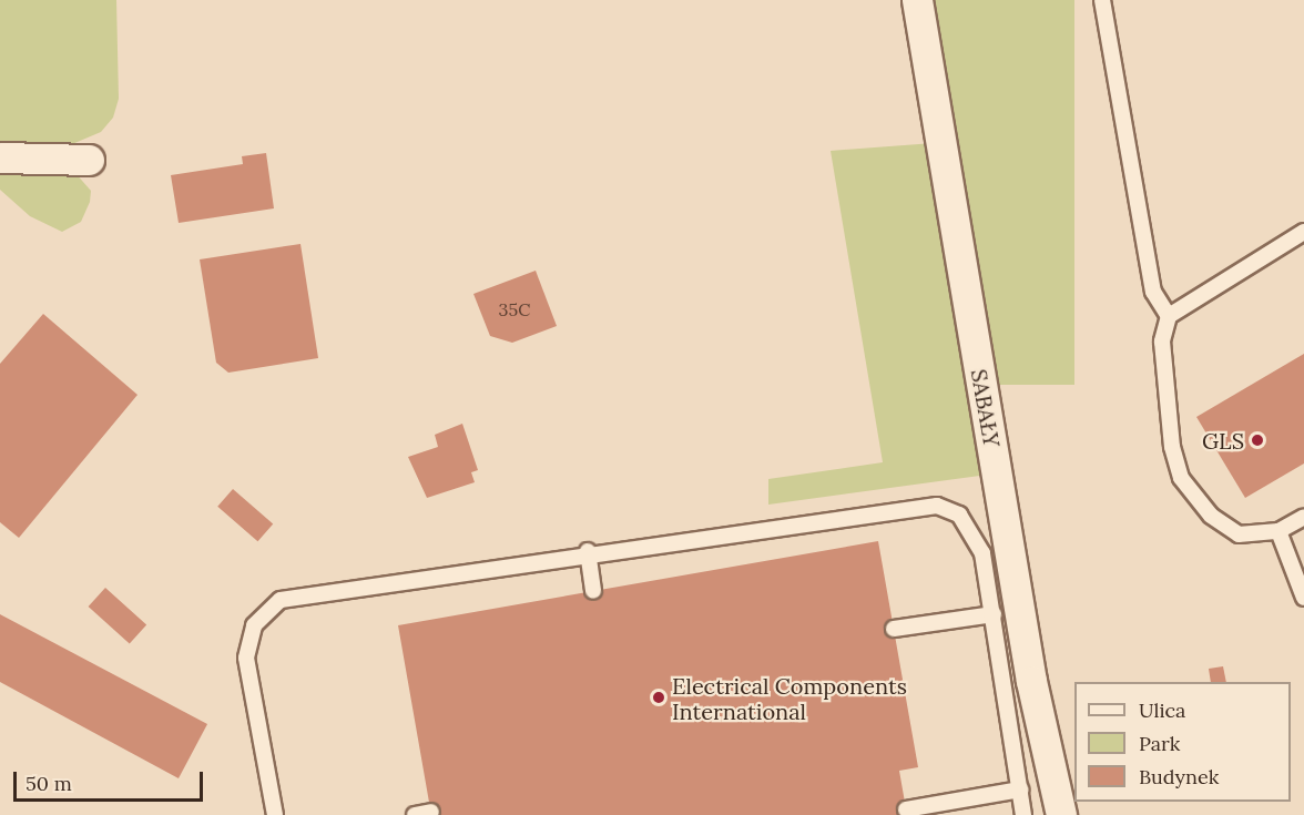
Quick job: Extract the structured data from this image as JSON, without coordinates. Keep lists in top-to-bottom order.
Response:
{
  "streets": {
    "street": ["SABAŁY"]
  },
  "places": ["GLS", "Electrical Components International"],
  "house_numbers": ["35C"],
  "legend": ["Ulica", "Park", "Budynek"],
  "scale_bar": "50 m"
}
